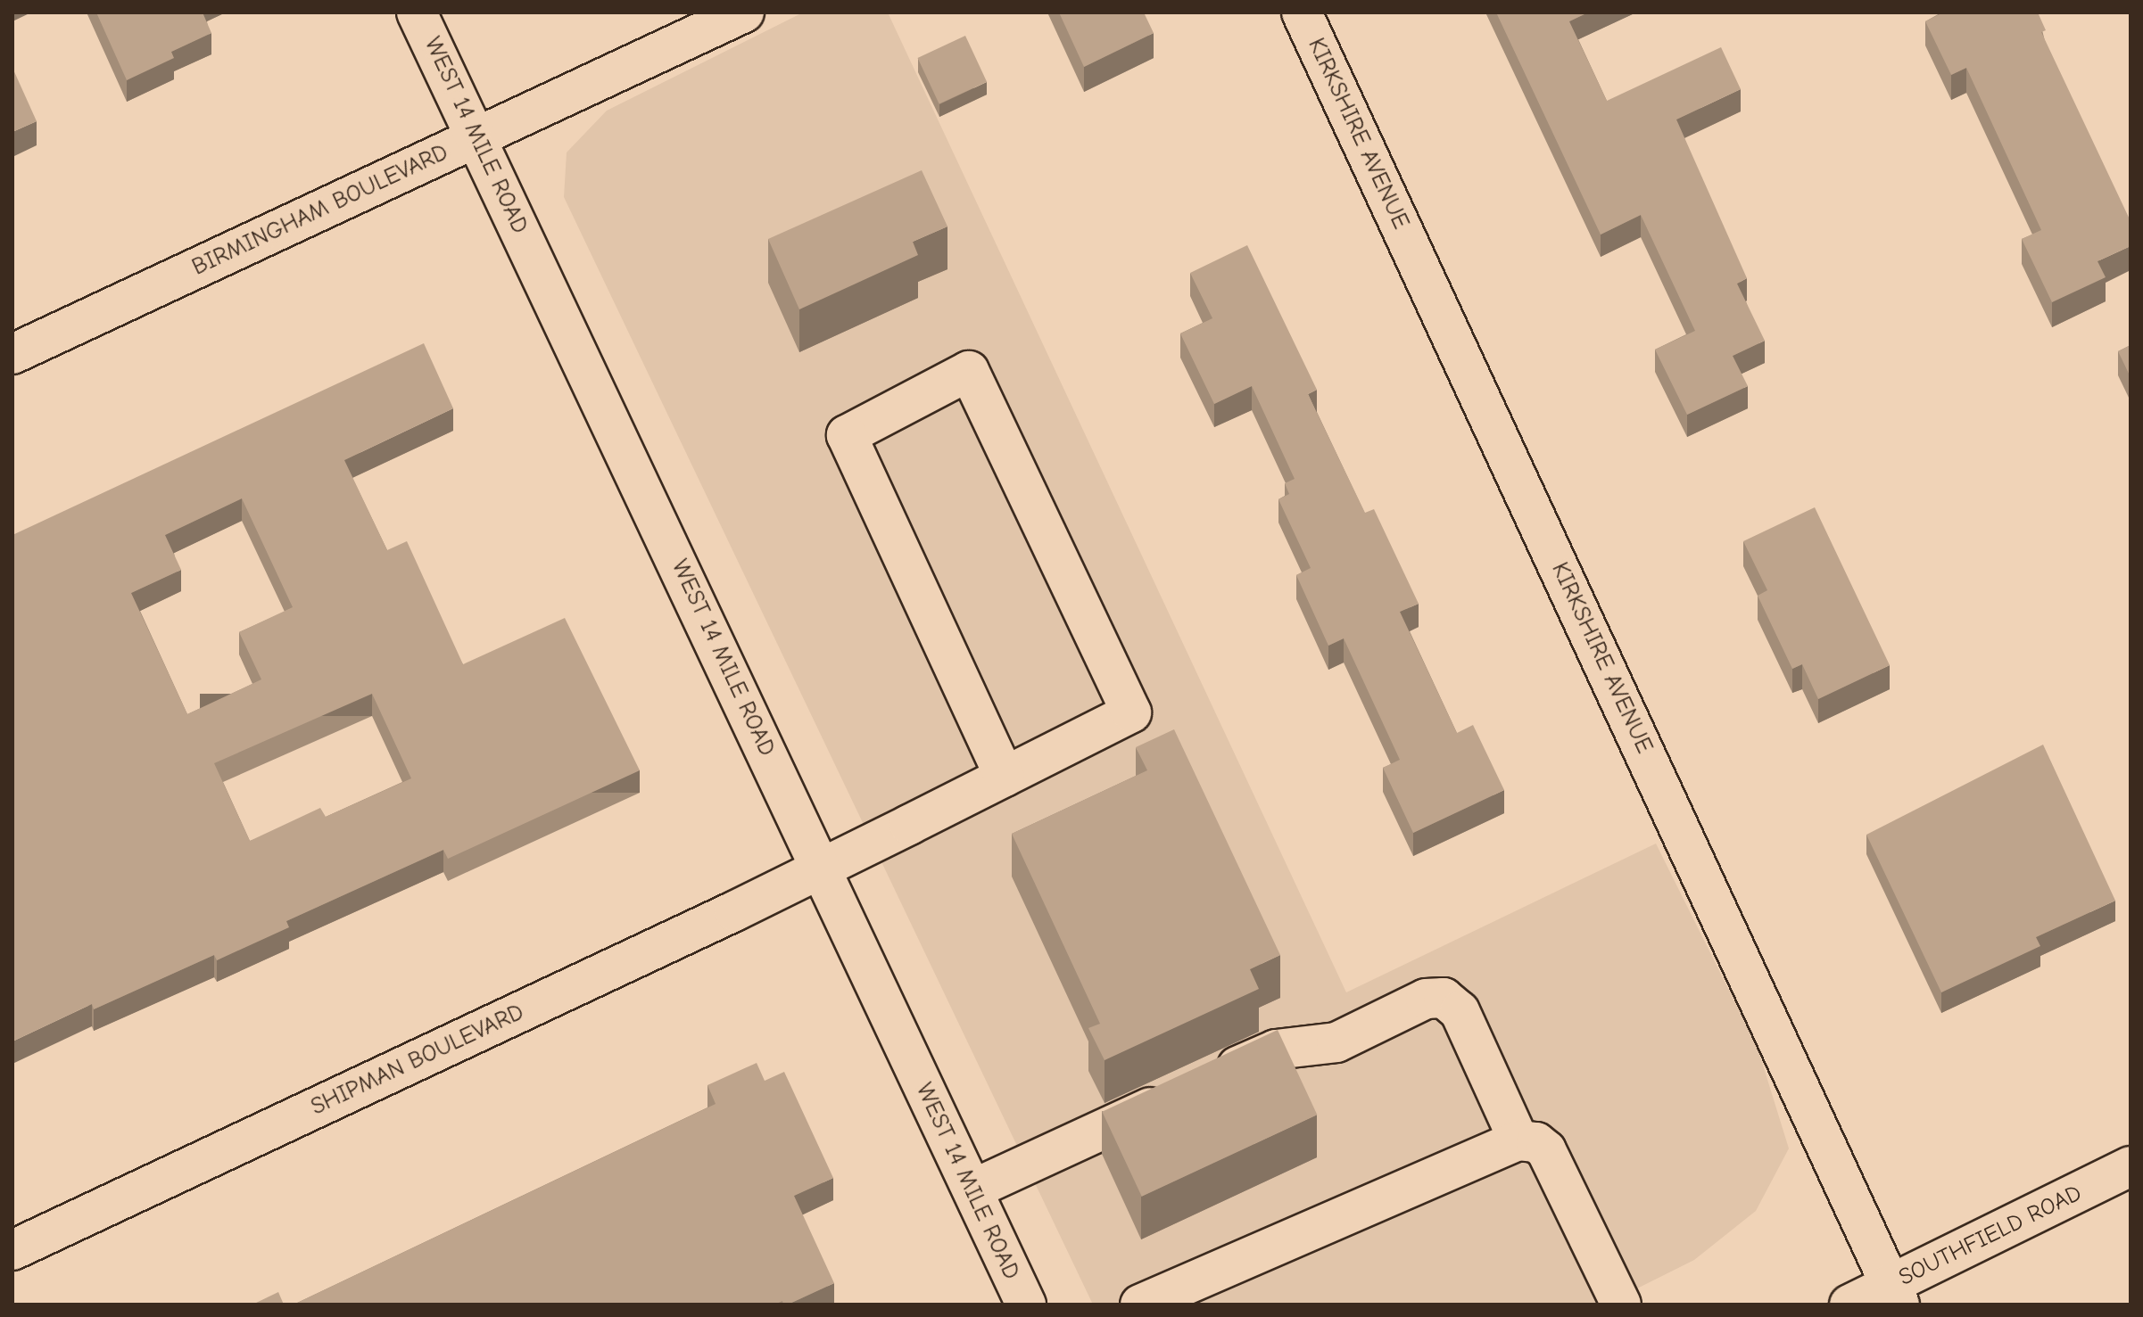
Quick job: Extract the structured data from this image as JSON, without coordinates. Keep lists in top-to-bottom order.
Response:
{
  "streets": {
    "street": [
      "KIRKSHIRE AVENUE",
      "WEST 14 MILE ROAD",
      "BIRMINGHAM BOULEVARD",
      "SHIPMAN BOULEVARD",
      "SOUTHFIELD ROAD"
    ]
  },
  "crossings": [
    ["KIRKSHIRE AVENUE", "SOUTHFIELD ROAD"],
    ["WEST 14 MILE ROAD", "BIRMINGHAM BOULEVARD"],
    ["WEST 14 MILE ROAD", "SHIPMAN BOULEVARD"]
  ]
}
